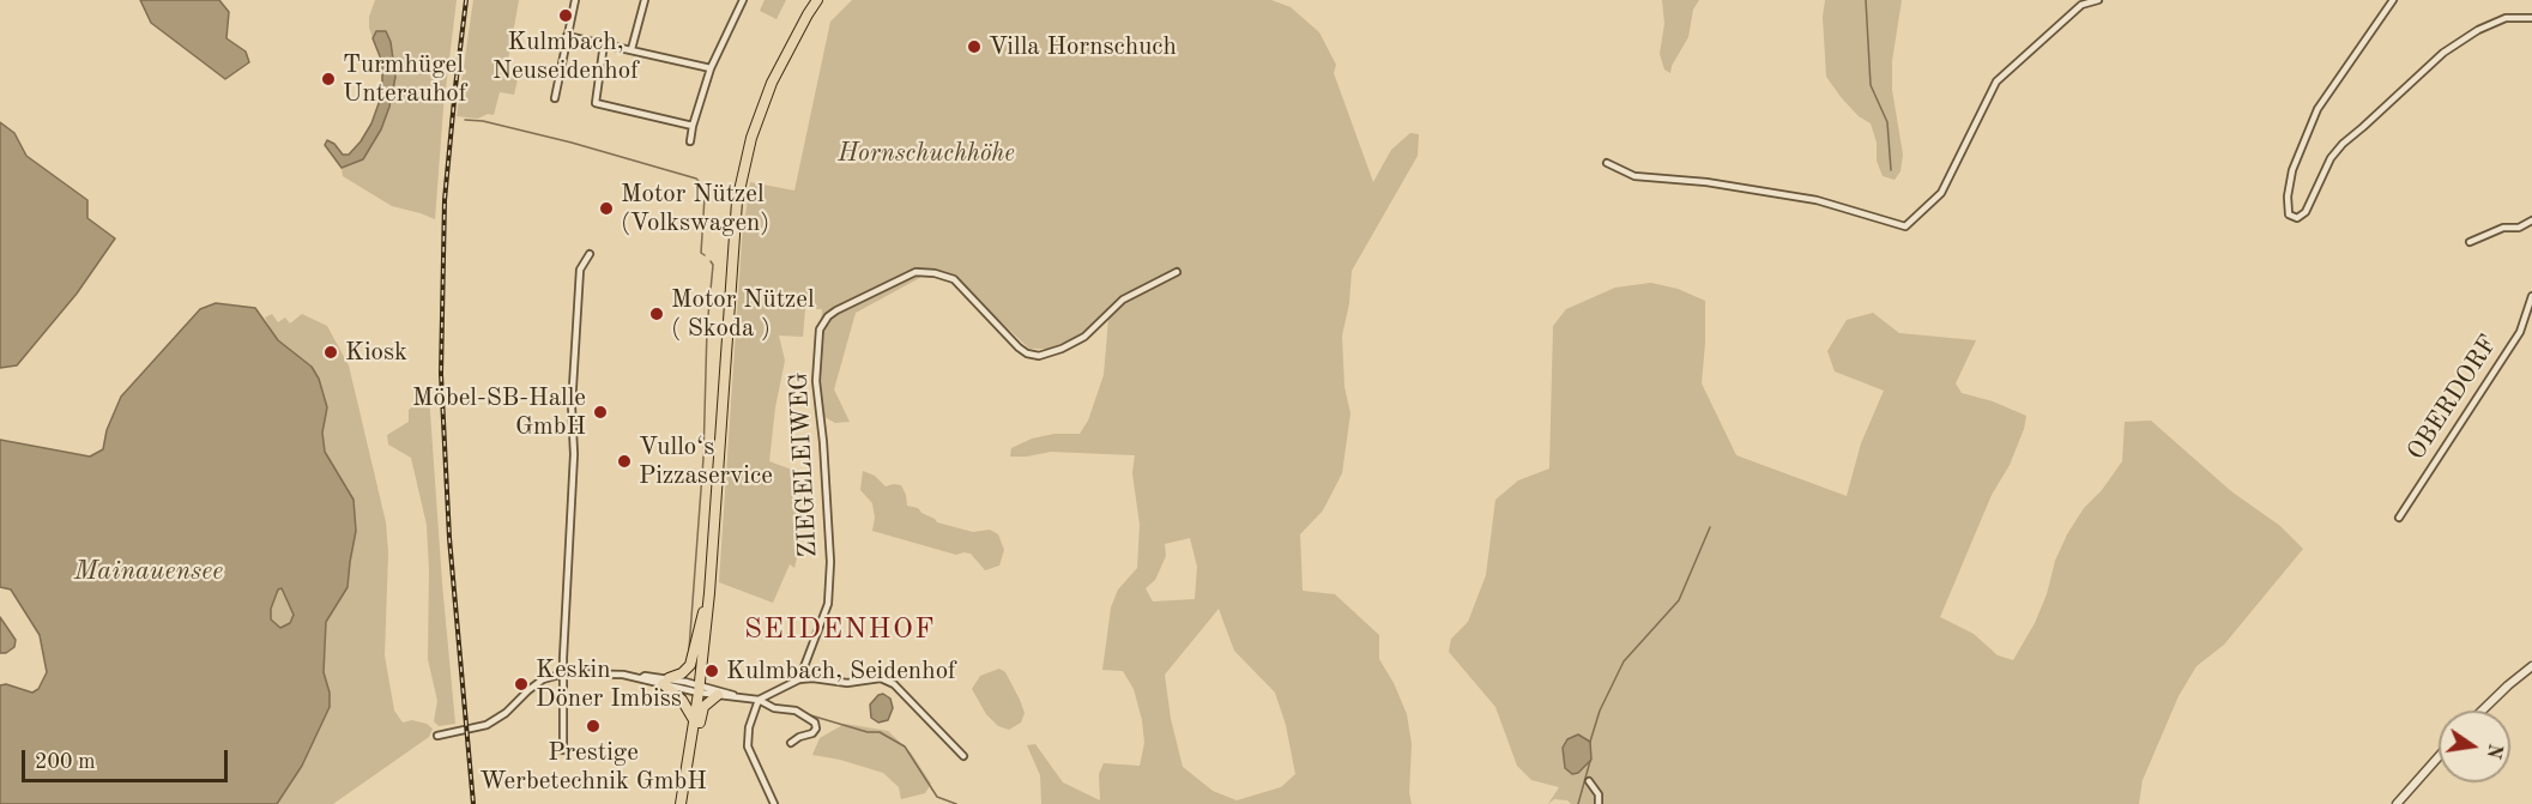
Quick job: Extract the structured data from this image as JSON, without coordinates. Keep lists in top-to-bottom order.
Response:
{
  "streets": {
    "street": ["OBERDORF", "ZIEGELEIWEG"]
  },
  "districts": ["SEIDENHOF"],
  "water": ["Mainauensee"],
  "parks": ["Hornschuchhöhe"],
  "places": [
    "Kulmbach, Neuseidenhof",
    "Villa Hornschuch",
    "Turmhügel Unterauhof",
    "Motor Nützel (Volkswagen)",
    "Motor Nützel ( Skoda )",
    "Kiosk",
    "Möbel-SB-Halle GmbH",
    "Vullo‘s Pizzaservice",
    "Kulmbach, Seidenhof",
    "Keskin Döner Imbiss",
    "Prestige Werbetechnik GmbH"
  ],
  "scale_bar": "200 m",
  "north": "right"
}
